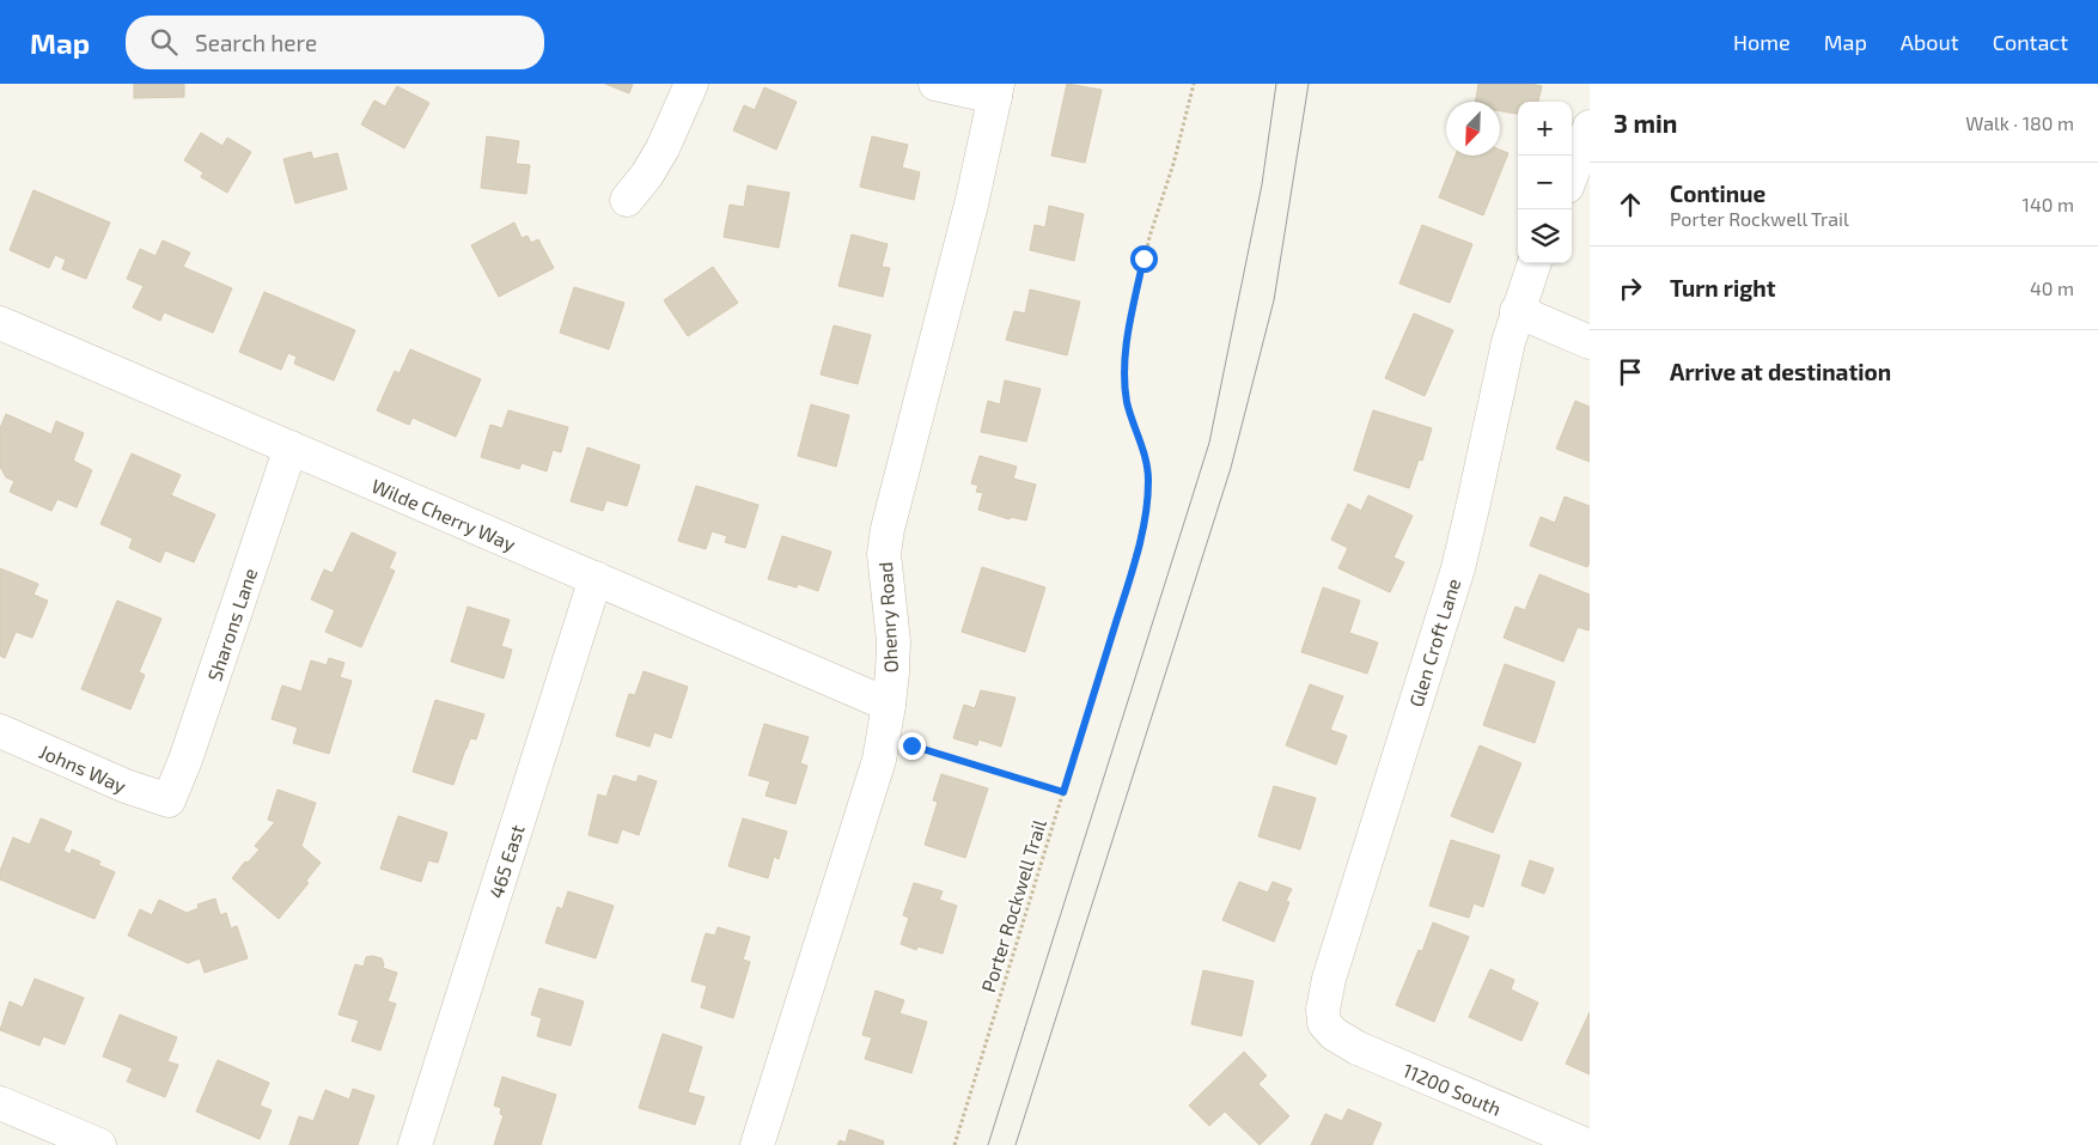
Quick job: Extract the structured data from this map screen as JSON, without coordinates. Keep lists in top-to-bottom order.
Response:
{
  "streets": {
    "street": [
      "Wilde Cherry Way",
      "Ohenry Road",
      "Sharons Lane",
      "Glen Croft Lane",
      "Johns Way",
      "465 East",
      "11200 South"
    ],
    "path": ["Porter Rockwell Trail"]
  },
  "crossings": [
    ["Wilde Cherry Way", "Ohenry Road"],
    ["Wilde Cherry Way", "Sharons Lane"],
    ["Wilde Cherry Way", "465 East"],
    ["Sharons Lane", "Johns Way"],
    ["Glen Croft Lane", "11200 South"]
  ],
  "north": "bottom left",
  "page": {
    "header": "Map",
    "search": "Search here",
    "nav": [
      "Home",
      "Map",
      "About",
      "Contact"
    ],
    "heading": ["3 min", "Walk · 180 m"],
    "map_buttons": ["+", "−"],
    "list": [
      ["Continue", "Porter Rockwell Trail", "140 m"],
      ["Turn right", "40 m"],
      "Arrive at destination"
    ]
  }
}
